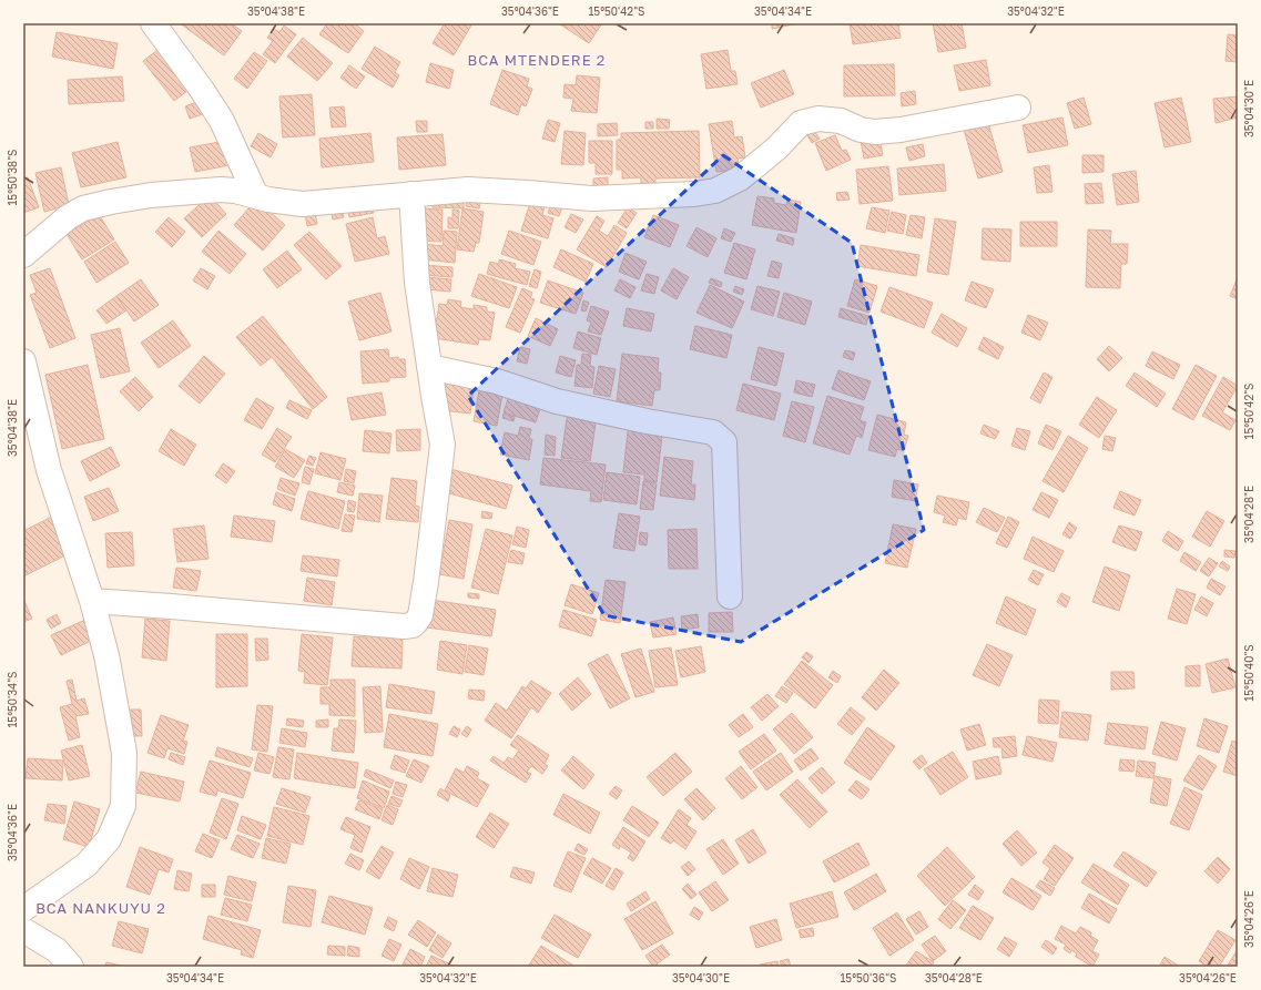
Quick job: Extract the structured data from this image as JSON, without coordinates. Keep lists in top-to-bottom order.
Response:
{
  "districts": ["BCA MTENDERE 2", "BCA NANKUYU 2"],
  "coordinates": [
    "35°04'38\"E",
    "35°04'36\"E",
    "15°50'42\"S",
    "35°04'34\"E",
    "35°04'32\"E",
    "35°04'30\"E",
    "15°50'38\"S",
    "35°04'28\"E",
    "15°50'40\"S",
    "15°50'34\"S",
    "35°04'26\"E",
    "15°50'36\"S"
  ]
}
